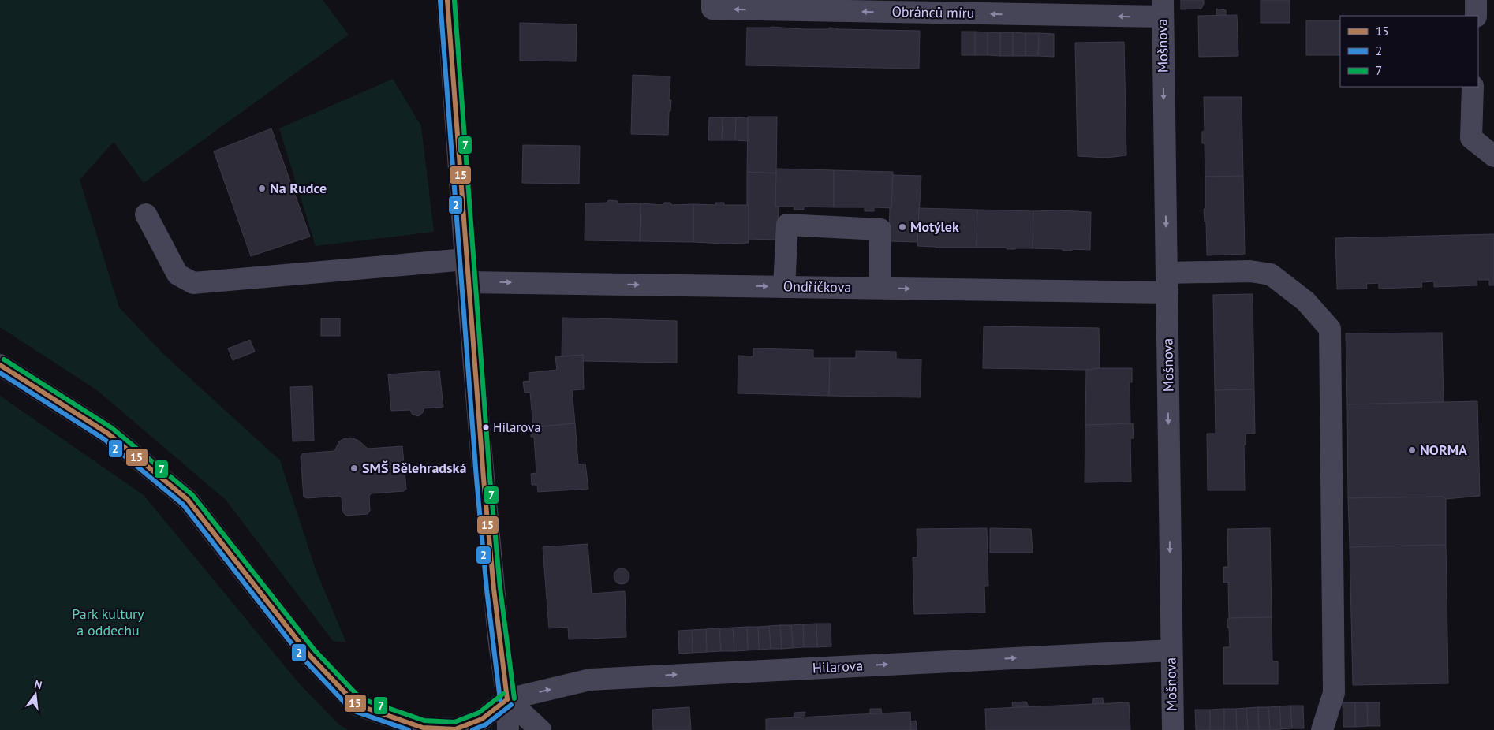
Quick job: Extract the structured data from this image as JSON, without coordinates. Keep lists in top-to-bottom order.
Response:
{
  "streets": {
    "street": [
      "Obránců míru",
      "Mošnova",
      "Ondříčkova",
      "Hilarova"
    ]
  },
  "crossings": [
    ["Obránců míru", "Mošnova"],
    ["Mošnova", "Ondříčkova"],
    ["Mošnova", "Hilarova"]
  ],
  "one_way": [
    "Obránců míru",
    "Mošnova",
    "Ondříčkova",
    "Hilarova"
  ],
  "parks": ["Park kultury a oddechu"],
  "places": [
    "Na Rudce",
    "Motýlek",
    "Hilarova",
    "NORMA",
    "SMŠ Bělehradská"
  ],
  "lines": ["transit line 15", "transit line 7", "transit line 2"],
  "legend": ["15", "2", "7"],
  "north": "top"
}
